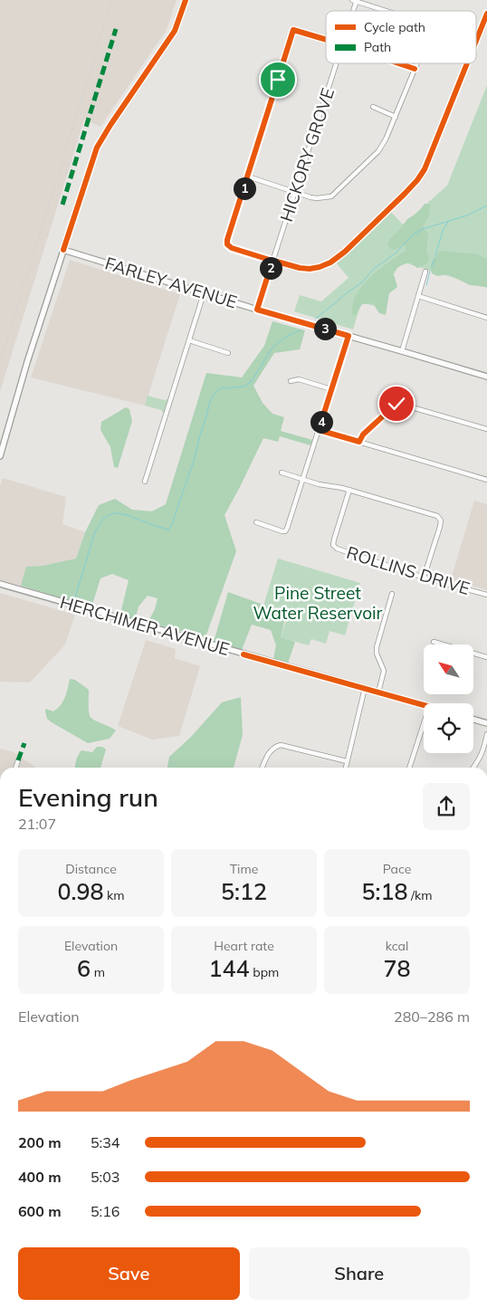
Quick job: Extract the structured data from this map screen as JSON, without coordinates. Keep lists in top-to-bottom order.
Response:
{
  "streets": {
    "street": [
      "HICKORY GROVE",
      "FARLEY AVENUE",
      "ROLLINS DRIVE",
      "HERCHIMER AVENUE"
    ]
  },
  "crossings": [
    ["HICKORY GROVE", "FARLEY AVENUE"]
  ],
  "parks": ["Pine Street Water Reservoir"],
  "legend": ["Cycle path", "Path"],
  "north": "top left",
  "page": {
    "pins": [
      "1",
      "2",
      "3",
      "4"
    ],
    "heading": ["Evening run", "21:07"],
    "stats": [
      ["Distance", "0.98 km"],
      ["Time", "5:12"],
      ["Pace", "5:18 /km"],
      ["Elevation", "6 m"],
      ["Heart rate", "144 bpm"],
      ["kcal", "78"]
    ],
    "chart": ["Elevation", "280–286 m"],
    "list": [
      {
        "name": "200 m",
        "note": "5:34"
      },
      {
        "name": "400 m",
        "note": "5:03"
      },
      {
        "name": "600 m",
        "note": "5:16"
      }
    ],
    "buttons": ["Save", "Share"]
  }
}
